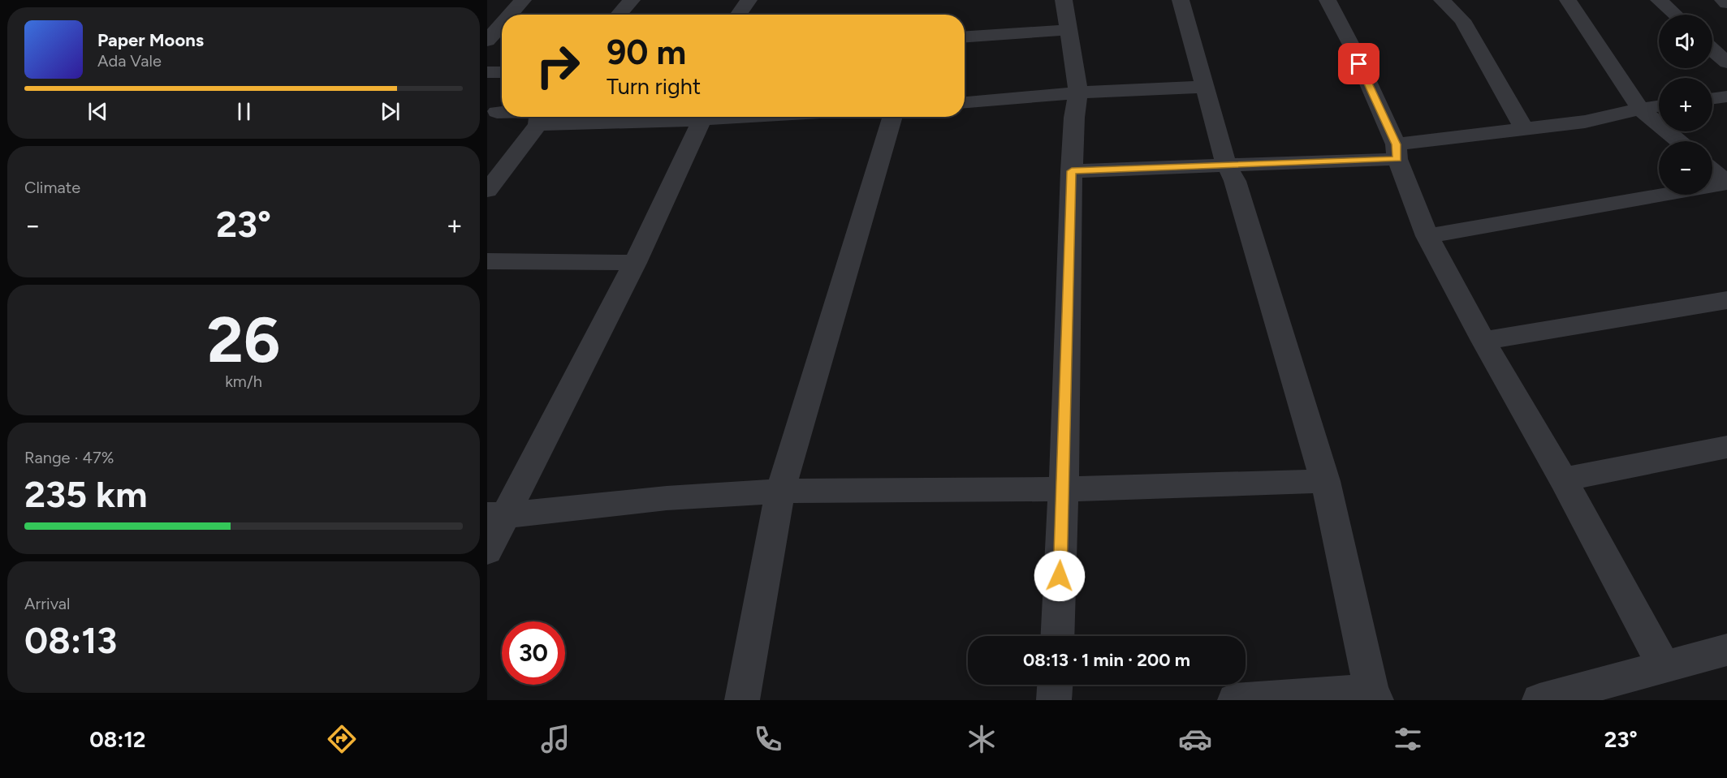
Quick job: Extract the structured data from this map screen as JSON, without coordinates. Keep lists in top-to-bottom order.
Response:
{
  "page": {
    "map_buttons": ["+", "−"],
    "turn": ["90 m", "Turn right"],
    "song": ["Paper Moons", "Ada Vale"],
    "tile": [
      "Climate",
      ["26", "km/h"],
      ["Range · 47%", "235 km"],
      ["Arrival", "08:13"]
    ],
    "heat": ["−", "23°", "+"],
    "limit": "30",
    "trip": "08:13 · 1 min · 200 m",
    "tabs": ["08:12", "23°"]
  }
}
